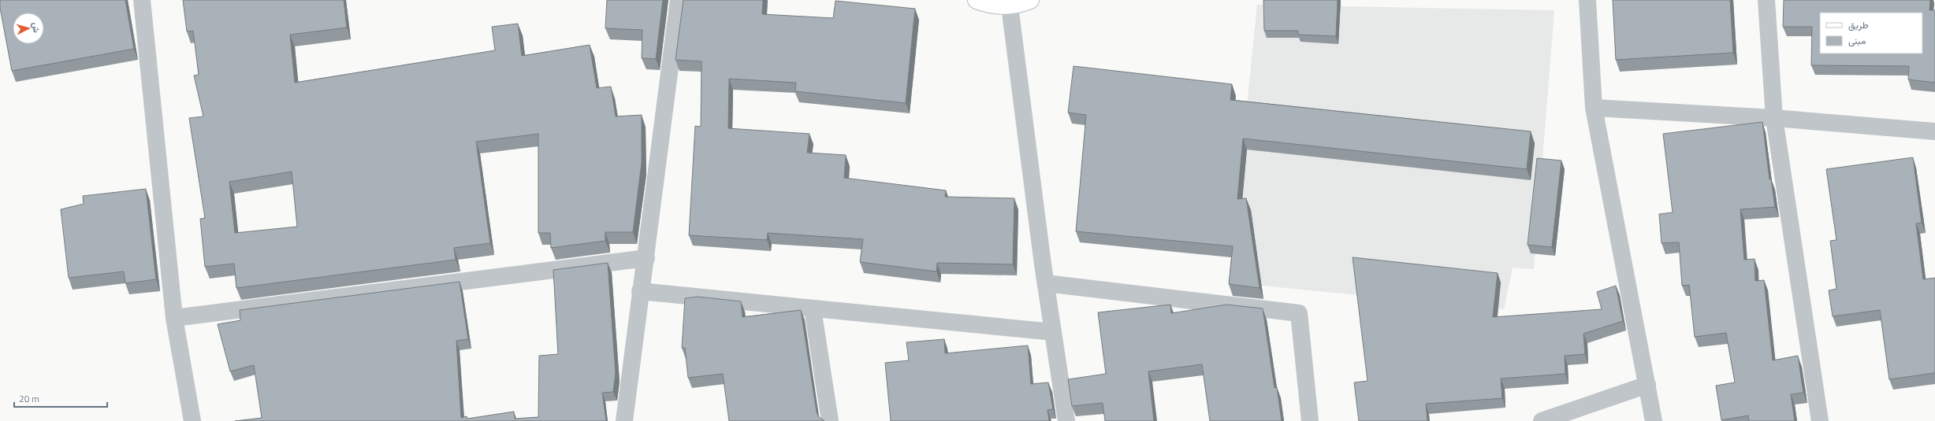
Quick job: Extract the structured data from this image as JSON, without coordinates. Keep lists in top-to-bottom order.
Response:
{
  "legend": ["طريق", "مبنى"],
  "scale_bar": "20 m",
  "north": "right"
}
